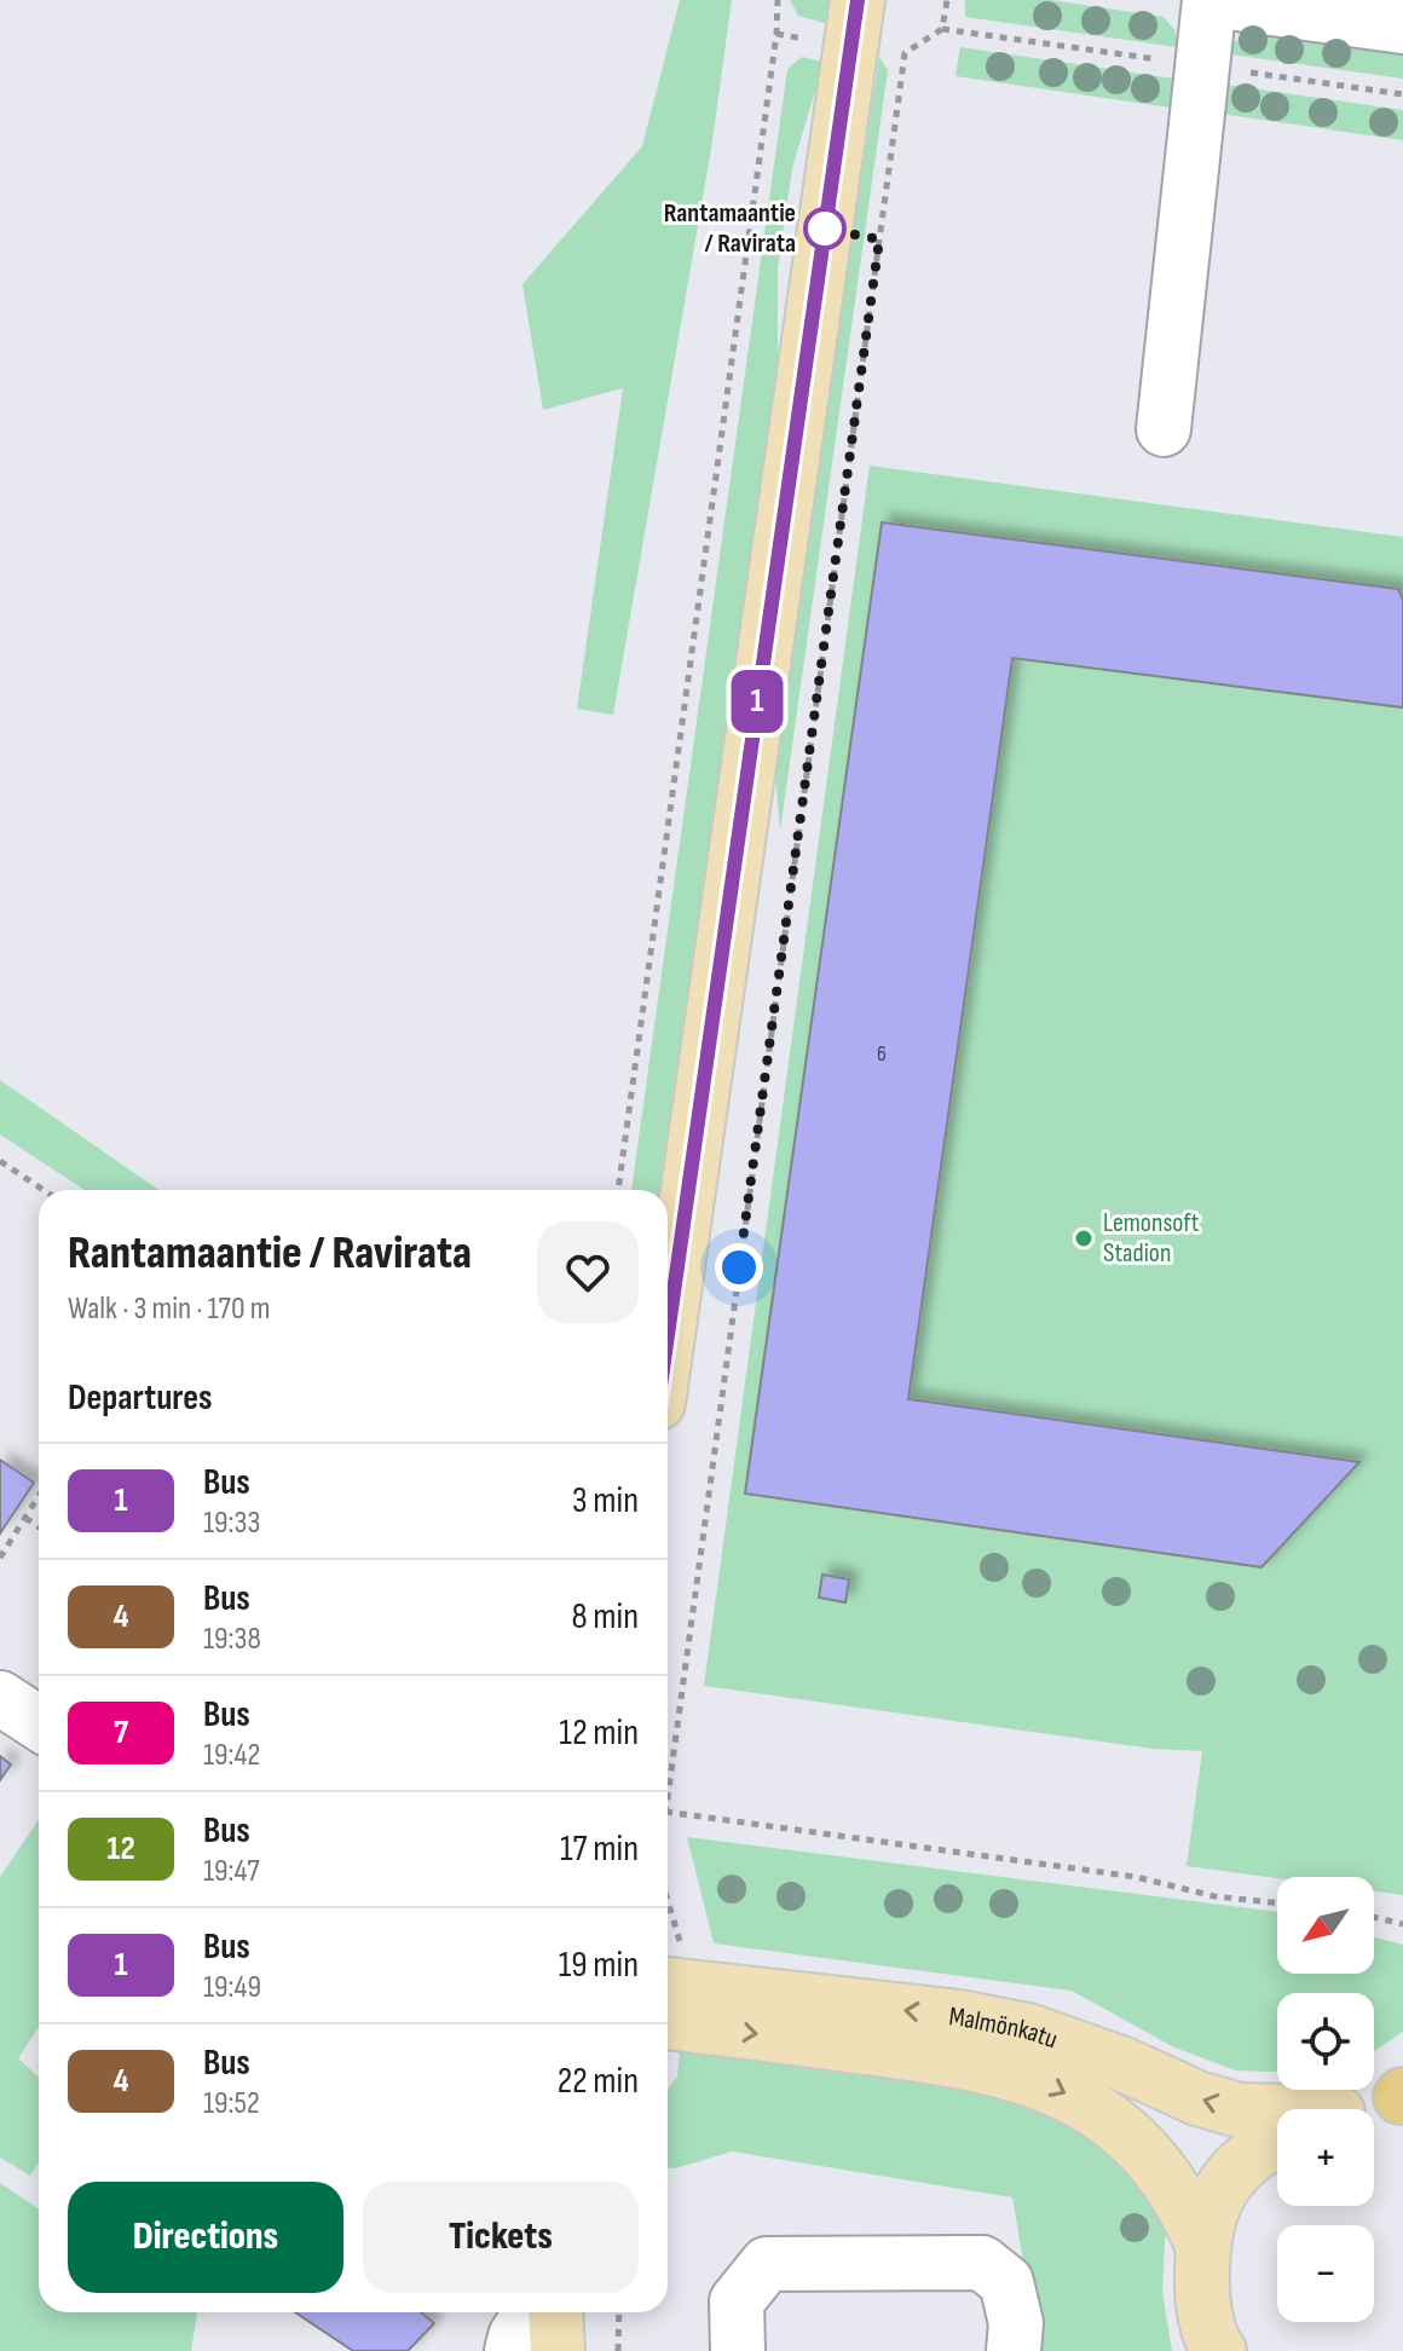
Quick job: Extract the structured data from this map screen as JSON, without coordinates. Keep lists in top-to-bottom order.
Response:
{
  "streets": {
    "main road": ["Malmönkatu"]
  },
  "places": ["Rantamaantie / Ravirata", "Lemonsoft Stadion"],
  "lines": ["bus line 1"],
  "house_numbers": ["6"],
  "north": "bottom left",
  "page": {
    "on_map": "1",
    "heading": [
      ["Rantamaantie / Ravirata", "Walk · 3 min · 170 m"],
      "Departures"
    ],
    "list": [
      {
        "mark": "1",
        "name": "Bus",
        "note": "19:33",
        "value": "3 min"
      },
      {
        "mark": "4",
        "name": "Bus",
        "note": "19:38",
        "value": "8 min"
      },
      {
        "mark": "7",
        "name": "Bus",
        "note": "19:42",
        "value": "12 min"
      },
      {
        "mark": "12",
        "name": "Bus",
        "note": "19:47",
        "value": "17 min"
      },
      {
        "mark": "1",
        "name": "Bus",
        "note": "19:49",
        "value": "19 min"
      },
      {
        "mark": "4",
        "name": "Bus",
        "note": "19:52",
        "value": "22 min"
      }
    ],
    "map_buttons": ["+", "−"],
    "buttons": ["Directions", "Tickets"]
  }
}
